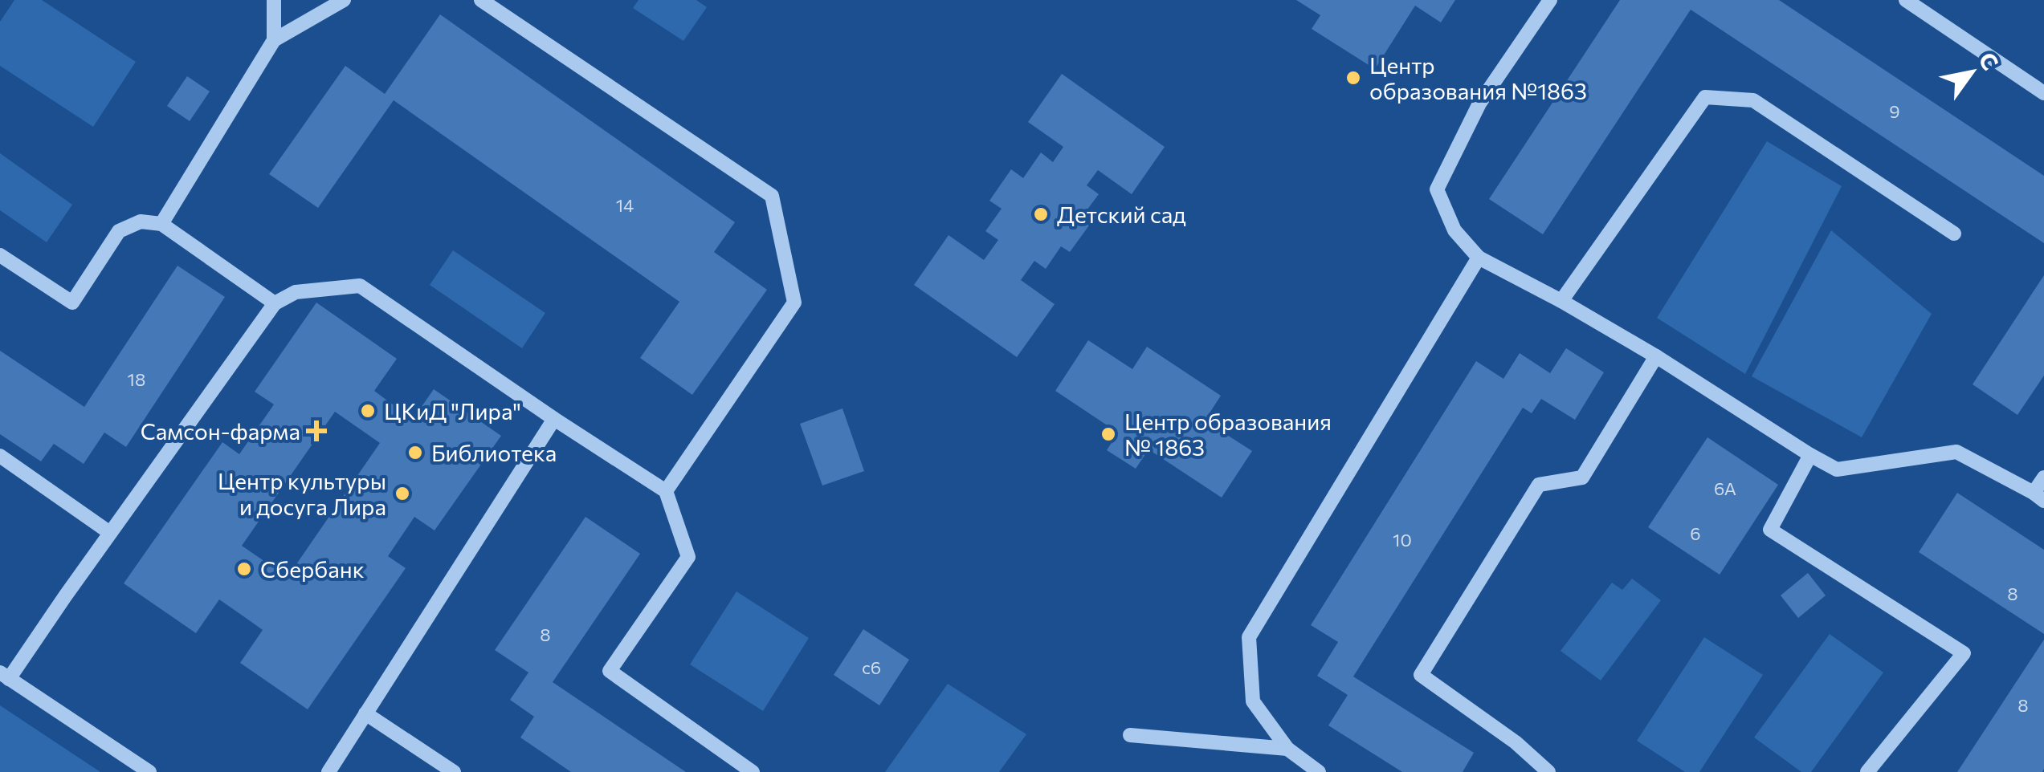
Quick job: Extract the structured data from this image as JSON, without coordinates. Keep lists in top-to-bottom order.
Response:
{
  "places": {
    "other": [
      "Центр образования №1863",
      "Детский сад",
      "ЦКиД \"Лира\"",
      "Центр образования № 1863",
      "Библиотека",
      "Центр культуры и досуга Лира",
      "Сбербанк"
    ],
    "health": ["Самсон-фарма"]
  },
  "house_numbers": [
    "9",
    "14",
    "18",
    "6А",
    "6",
    "10",
    "8",
    "8",
    "с6",
    "8"
  ],
  "north": "top right"
}
